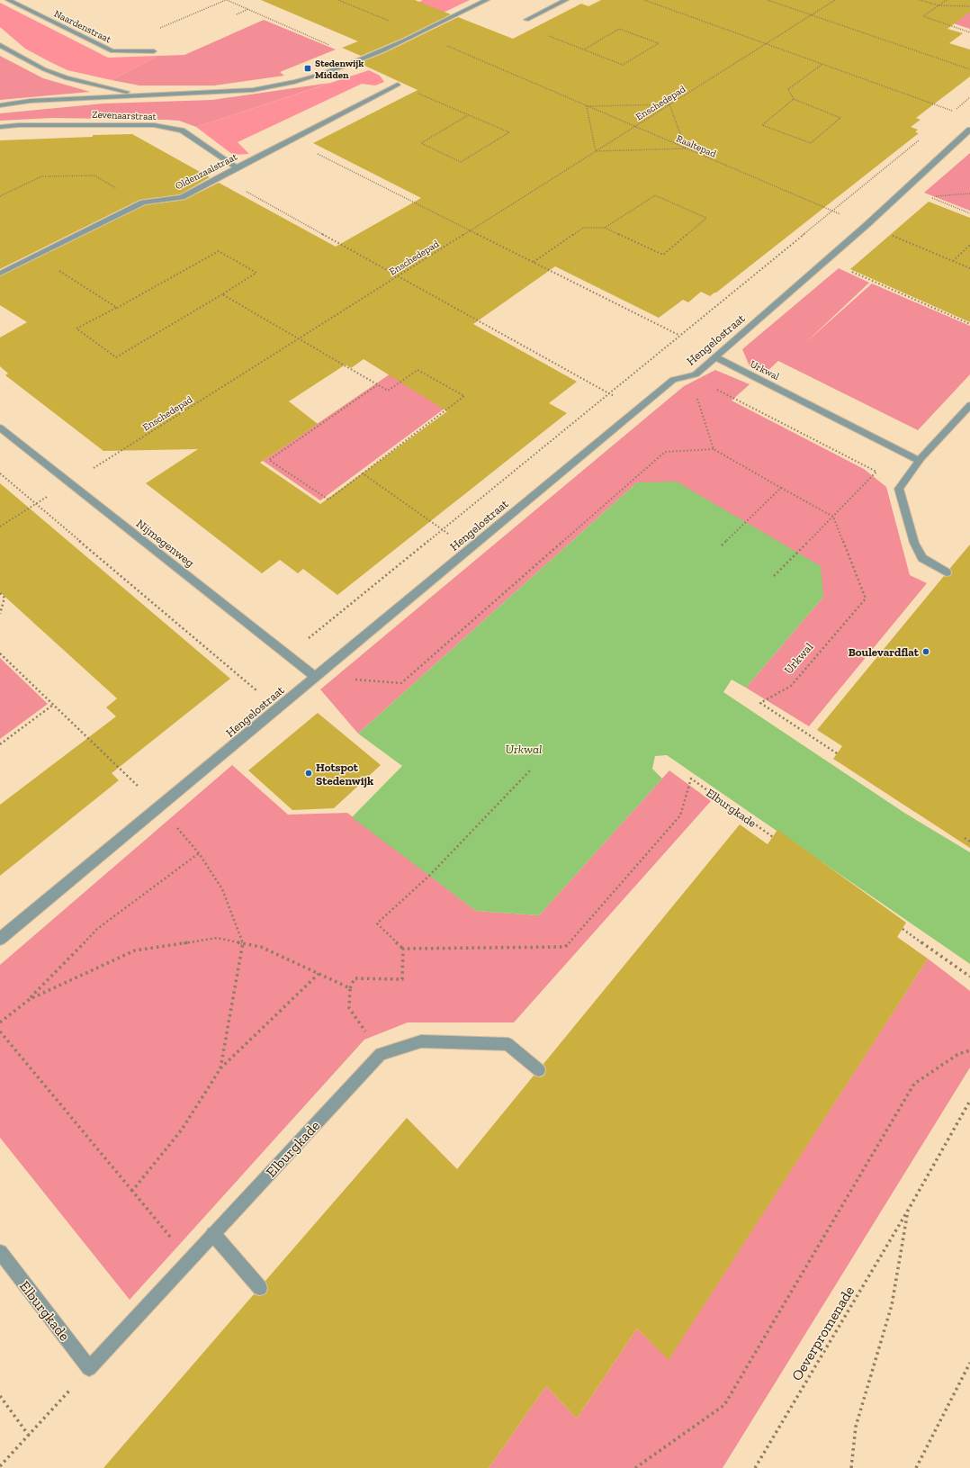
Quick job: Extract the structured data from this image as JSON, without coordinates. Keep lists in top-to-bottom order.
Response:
{
  "streets": {
    "street": [
      "Naardenstraat",
      "Zevenaarstraat",
      "Oldenzaalstraat",
      "Hengelostraat",
      "Urkwal",
      "Nijmegenweg",
      "Elburgkade"
    ],
    "path": ["Enschedepad", "Raaltepad", "Oeverpromenade"]
  },
  "crossings": [
    ["Enschedepad", "Raaltepad"],
    ["Enschedepad", "Nijmegenweg"],
    ["Zevenaarstraat", "Oldenzaalstraat"],
    ["Raaltepad", "Hengelostraat"],
    ["Hengelostraat", "Urkwal"],
    ["Hengelostraat", "Nijmegenweg"]
  ],
  "water": ["Urkwal"],
  "places": {
    "transit": ["Stedenwijk Midden"],
    "other": ["Boulevardflat", "Hotspot Stedenwijk"]
  }
}
